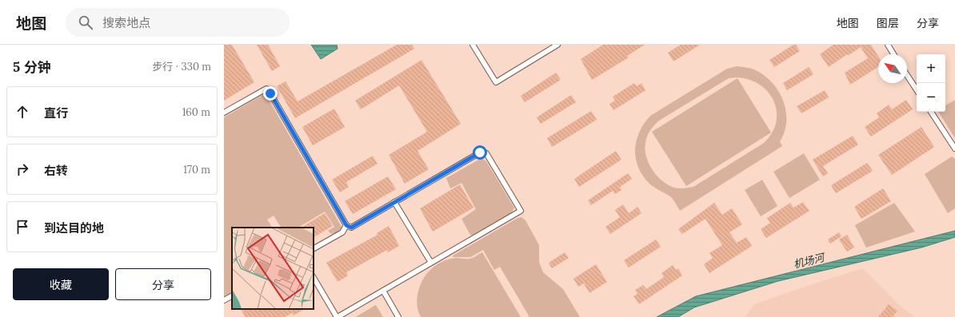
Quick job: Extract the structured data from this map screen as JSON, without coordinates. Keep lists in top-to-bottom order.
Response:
{
  "water": ["机场河"],
  "north": "top left",
  "page": {
    "header": "地图",
    "search": "搜索地点",
    "nav": ["地图", "图层", "分享"],
    "heading": ["5 分钟", "步行 · 330 m"],
    "map_buttons": ["+", "−"],
    "list": [
      ["直行", "160 m"],
      ["右转", "170 m"],
      "到达目的地"
    ],
    "buttons": ["收藏", "分享"]
  }
}
